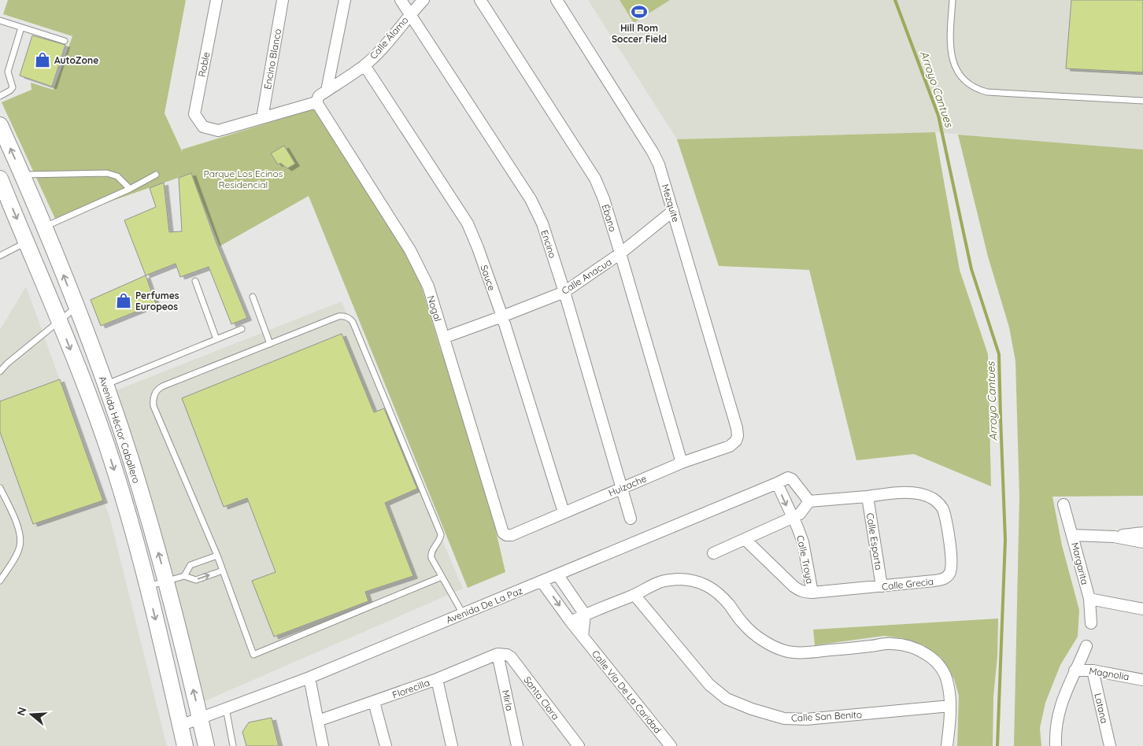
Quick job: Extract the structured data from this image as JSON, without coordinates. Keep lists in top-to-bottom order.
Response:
{
  "streets": {
    "main road": ["Avenida Héctor Caballero"],
    "street": [
      "Calle Álamo",
      "Encino Blanco",
      "Roble",
      "Mezquite",
      "Ébano",
      "Encino",
      "Calle Anacua",
      "Sauce",
      "Nogal",
      "Huizache",
      "Calle Esparta",
      "Calle Troya",
      "Margarita",
      "Calle Grecia",
      "Avenida De La Paz",
      "Magnolia",
      "Florecilla",
      "Calle Vía De La Caridad",
      "Santa Clara",
      "Mirla",
      "Latana",
      "Calle San Benito"
    ]
  },
  "crossings": [
    ["Calle Álamo", "Encino"],
    ["Calle Álamo", "Sauce"],
    ["Calle Álamo", "Nogal"],
    ["Encino Blanco", "Roble"],
    ["Mezquite", "Calle Anacua"],
    ["Mezquite", "Huizache"],
    ["Ébano", "Calle Anacua"],
    ["Ébano", "Huizache"],
    ["Encino", "Calle Anacua"],
    ["Encino", "Huizache"],
    ["Calle Anacua", "Sauce"],
    ["Calle Anacua", "Nogal"],
    ["Sauce", "Huizache"],
    ["Nogal", "Huizache"],
    ["Avenida Héctor Caballero", "Avenida De La Paz"],
    ["Calle Esparta", "Calle Grecia"],
    ["Calle Troya", "Calle Grecia"],
    ["Calle Troya", "Avenida De La Paz"],
    ["Avenida De La Paz", "Calle Vía De La Caridad"],
    ["Magnolia", "Latana"],
    ["Florecilla", "Santa Clara"],
    ["Florecilla", "Mirla"],
    ["Santa Clara", "Mirla"]
  ],
  "water": ["Arroyo Cantues"],
  "parks": ["Parque Los Ecinos Residencial"],
  "places": {
    "sports": ["Hill Rom Soccer Field"],
    "shop": ["AutoZone", "Perfumes Europeos"]
  },
  "north": "left"
}
